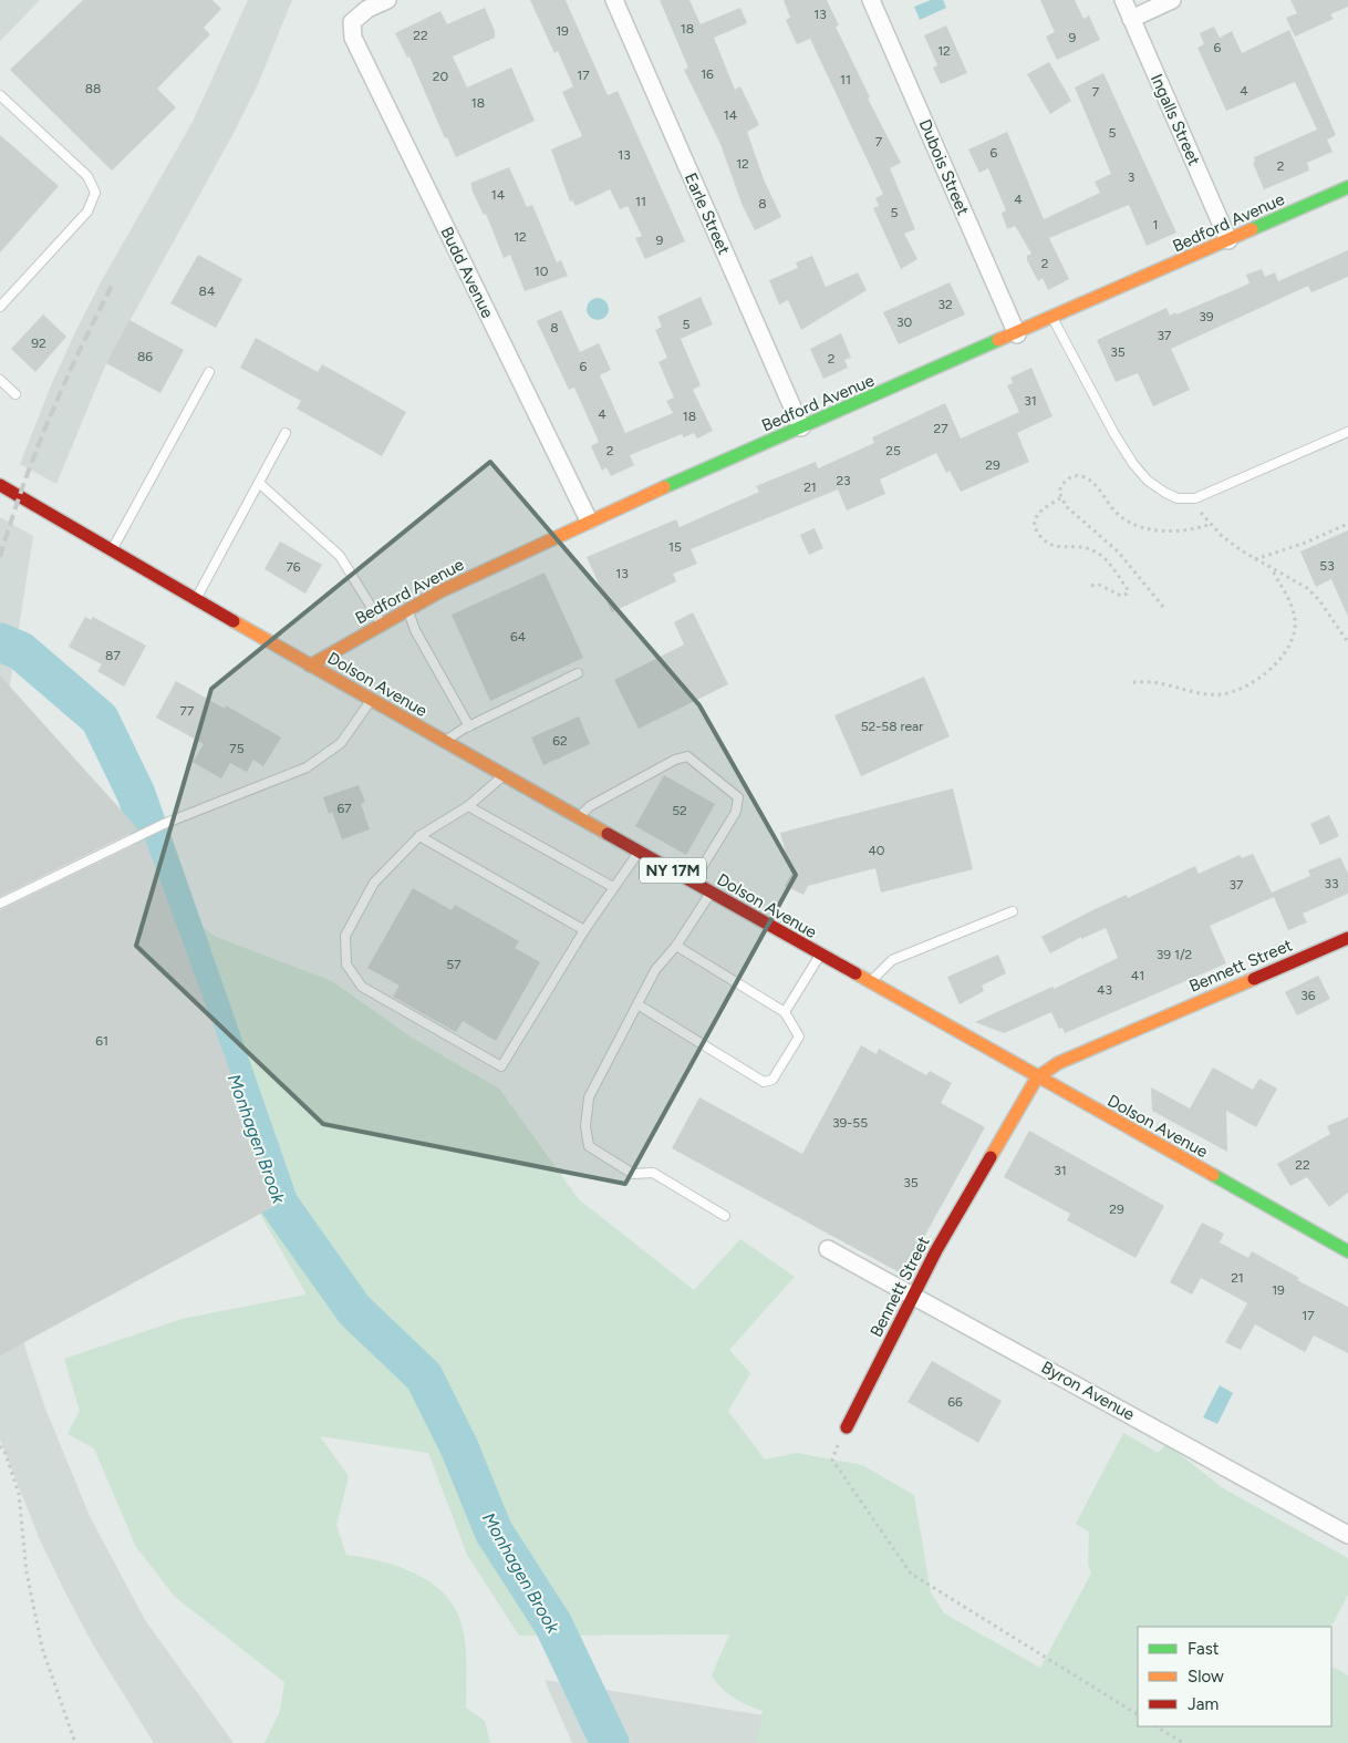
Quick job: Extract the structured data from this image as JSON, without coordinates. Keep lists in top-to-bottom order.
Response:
{
  "streets": {
    "street": [
      "Ingalls Street",
      "Dubois Street",
      "Earle Street",
      "Bedford Avenue",
      "Budd Avenue",
      "Dolson Avenue",
      "NY 17M",
      "Bennett Street",
      "Byron Avenue"
    ]
  },
  "crossings": [
    ["Ingalls Street", "Bedford Avenue"],
    ["Dubois Street", "Bedford Avenue"],
    ["Earle Street", "Bedford Avenue"],
    ["Bedford Avenue", "Budd Avenue"],
    ["Bedford Avenue", "Dolson Avenue"],
    ["Dolson Avenue", "Bennett Street"],
    ["Bennett Street", "Byron Avenue"]
  ],
  "water": ["Monhagen Brook"],
  "house_numbers": [
    "13",
    "18",
    "19",
    "22",
    "9",
    "6",
    "12",
    "16",
    "17",
    "20",
    "11",
    "88",
    "4",
    "7",
    "18",
    "14",
    "5",
    "7",
    "6",
    "13",
    "12",
    "2",
    "3",
    "14",
    "4",
    "11",
    "8",
    "5",
    "1",
    "12",
    "9",
    "2",
    "10",
    "84",
    "32",
    "39",
    "30",
    "5",
    "8",
    "37",
    "92",
    "35",
    "86",
    "2",
    "6",
    "31",
    "4",
    "18",
    "27",
    "2",
    "25",
    "29",
    "23",
    "21",
    "15",
    "53",
    "76",
    "13",
    "64",
    "87",
    "77",
    "52-58 rear",
    "62",
    "75",
    "67",
    "52",
    "40",
    "33",
    "37",
    "39 1/2",
    "57",
    "41",
    "43",
    "36",
    "61",
    "39-55",
    "22",
    "31",
    "35",
    "29",
    "21",
    "19",
    "17",
    "66"
  ],
  "legend": ["Fast", "Slow", "Jam"]
}
